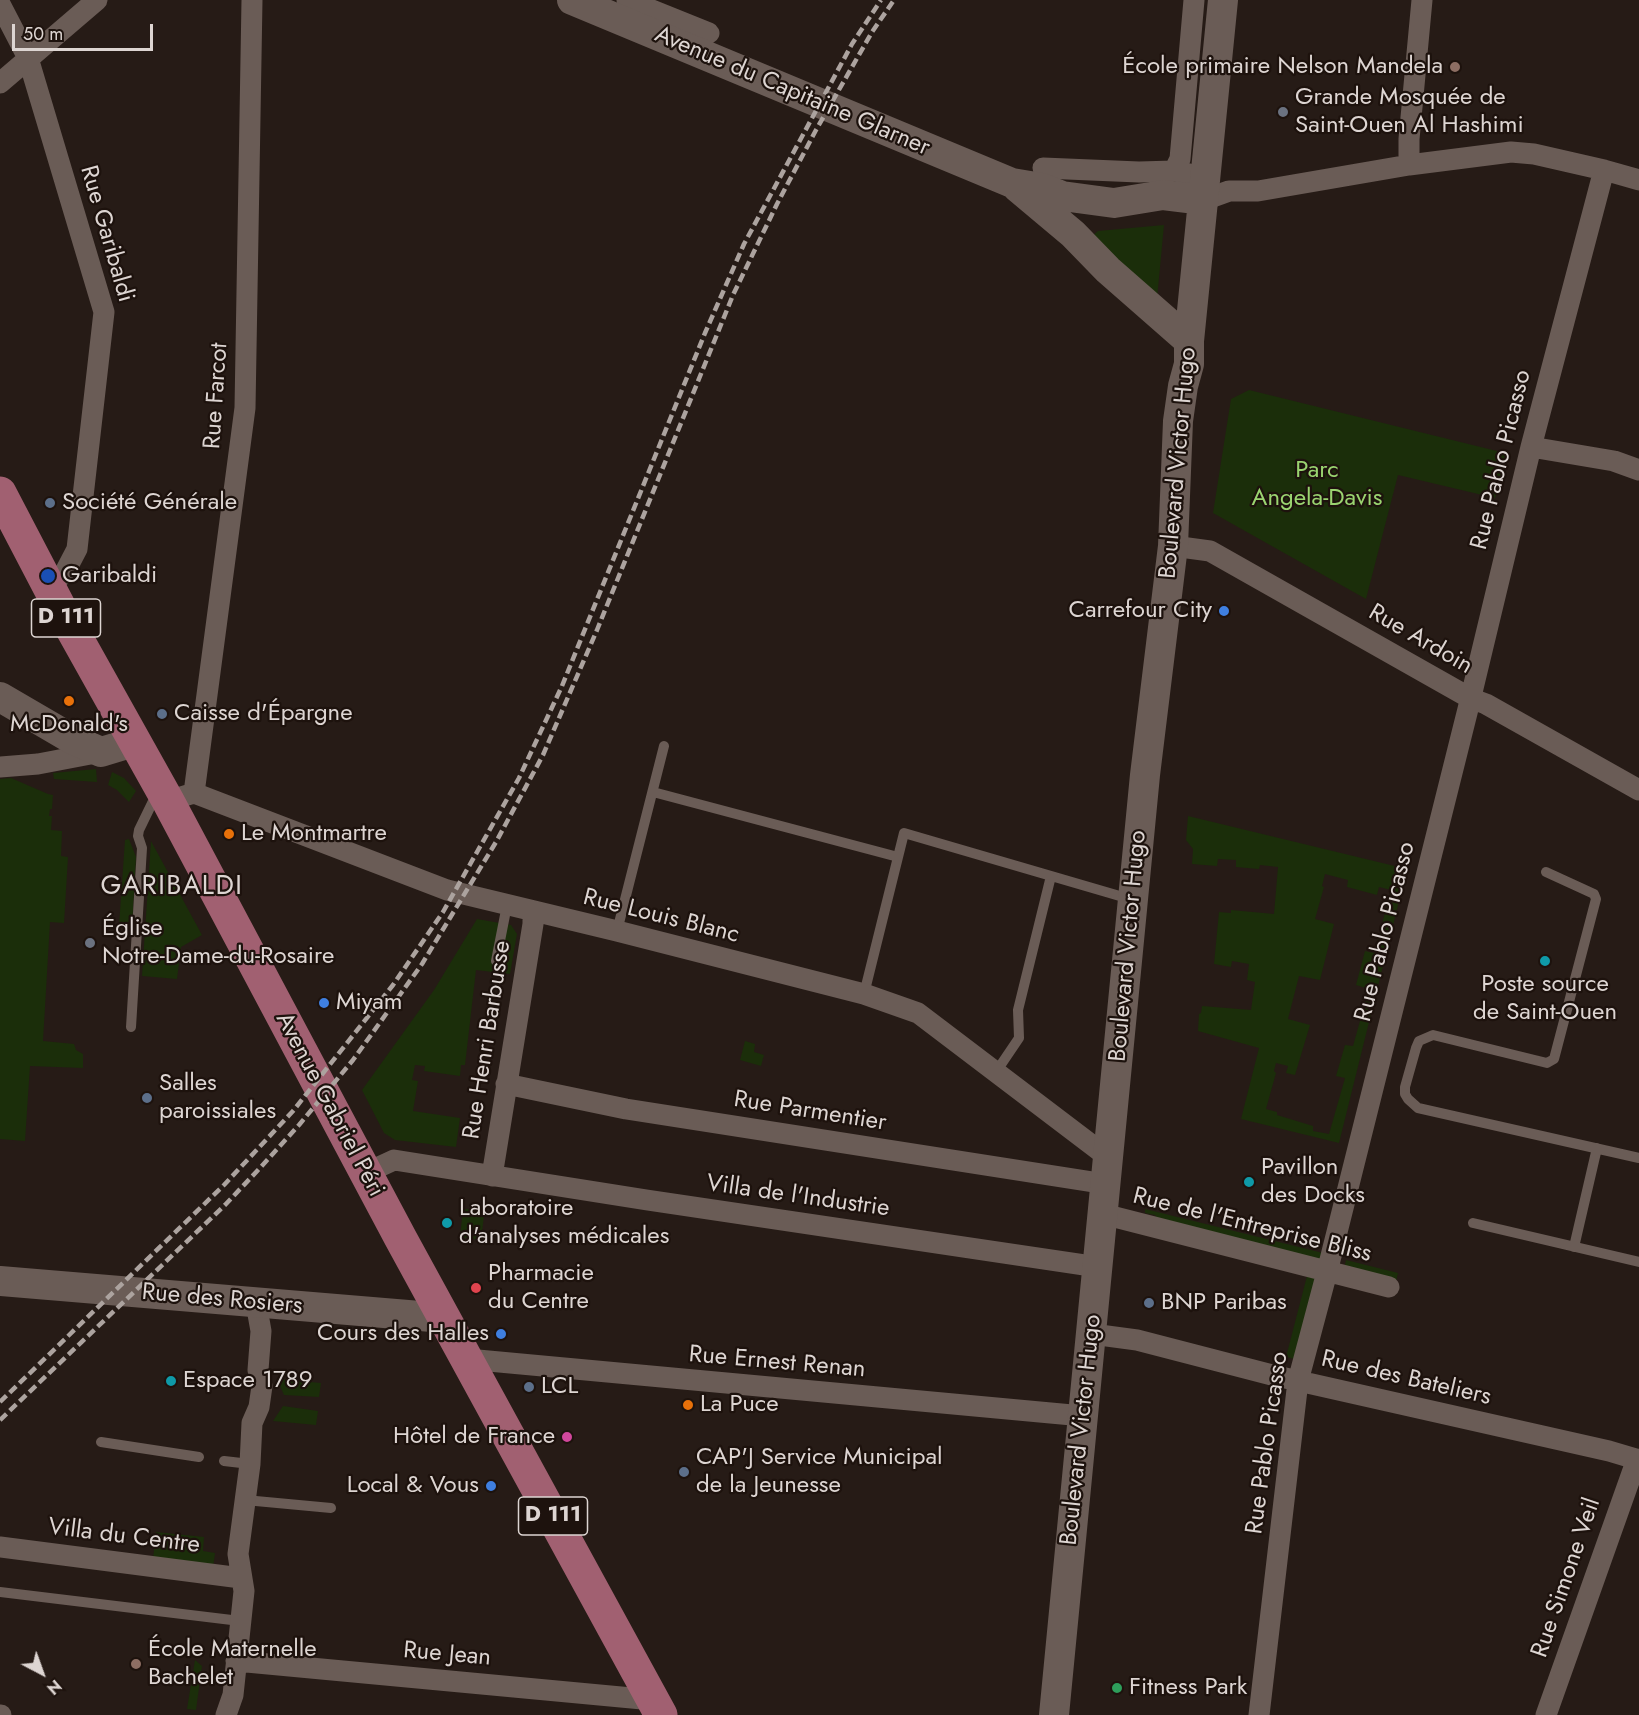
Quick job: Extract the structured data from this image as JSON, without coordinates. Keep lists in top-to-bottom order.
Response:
{
  "streets": {
    "main road": [
      "Avenue du Capitaine Glarner",
      "Boulevard Victor Hugo",
      "D 111",
      "Avenue Gabriel Péri",
      "Rue des Rosiers"
    ],
    "street": [
      "Rue Garibaldi",
      "Rue Farcot",
      "Rue Pablo Picasso",
      "Rue Ardoin",
      "Rue Louis Blanc",
      "Rue Henri Barbusse",
      "Rue Parmentier",
      "Villa de l'Industrie",
      "Rue de l'Entreprise Bliss",
      "Rue Ernest Renan",
      "Rue des Bateliers",
      "Villa du Centre",
      "Rue Simone Veil",
      "Rue Jean"
    ]
  },
  "crossings": [
    ["Rue Garibaldi", "Avenue Gabriel Péri"],
    ["Rue Farcot", "Rue Louis Blanc"],
    ["Rue Farcot", "Avenue Gabriel Péri"],
    ["Rue Pablo Picasso", "Rue Ardoin"],
    ["Rue Pablo Picasso", "Rue de l'Entreprise Bliss"],
    ["Rue Pablo Picasso", "Rue des Bateliers"],
    ["Boulevard Victor Hugo", "Rue Ardoin"],
    ["Boulevard Victor Hugo", "Rue Louis Blanc"],
    ["Boulevard Victor Hugo", "Rue Parmentier"],
    ["Boulevard Victor Hugo", "Villa de l'Industrie"],
    ["Boulevard Victor Hugo", "Rue de l'Entreprise Bliss"],
    ["Boulevard Victor Hugo", "Rue Ernest Renan"],
    ["Boulevard Victor Hugo", "Rue des Bateliers"],
    ["Rue Louis Blanc", "Rue Henri Barbusse"],
    ["Rue Louis Blanc", "Avenue Gabriel Péri"],
    ["Rue Louis Blanc", "Rue Parmentier"],
    ["Rue Henri Barbusse", "Rue Parmentier"],
    ["Rue Henri Barbusse", "Villa de l'Industrie"],
    ["Avenue Gabriel Péri", "Villa de l'Industrie"],
    ["Avenue Gabriel Péri", "Rue des Rosiers"],
    ["Avenue Gabriel Péri", "Rue Ernest Renan"],
    ["Avenue Gabriel Péri", "Rue Jean"],
    ["Rue des Bateliers", "Rue Simone Veil"]
  ],
  "districts": ["GARIBALDI"],
  "parks": ["Parc Angela-Davis"],
  "places": [
    "École primaire Nelson Mandela",
    "Grande Mosquée de Saint-Ouen Al Hashimi",
    "Société Générale",
    "Garibaldi",
    "Carrefour City",
    "McDonald's",
    "Caisse d'Épargne",
    "Le Montmartre",
    "Église Notre-Dame-du-Rosaire",
    "Poste source de Saint-Ouen",
    "Miyam",
    "Salles paroissiales",
    "Pavillon des Docks",
    "Laboratoire d'analyses médicales",
    "Pharmacie du Centre",
    "BNP Paribas",
    "Cours des Halles",
    "Espace 1789",
    "LCL",
    "La Puce",
    "Hôtel de France",
    "CAP'J Service Municipal de la Jeunesse",
    "Local & Vous",
    "École Maternelle Bachelet",
    "Fitness Park"
  ],
  "scale_bar": "50 m",
  "north": "bottom right"
}
